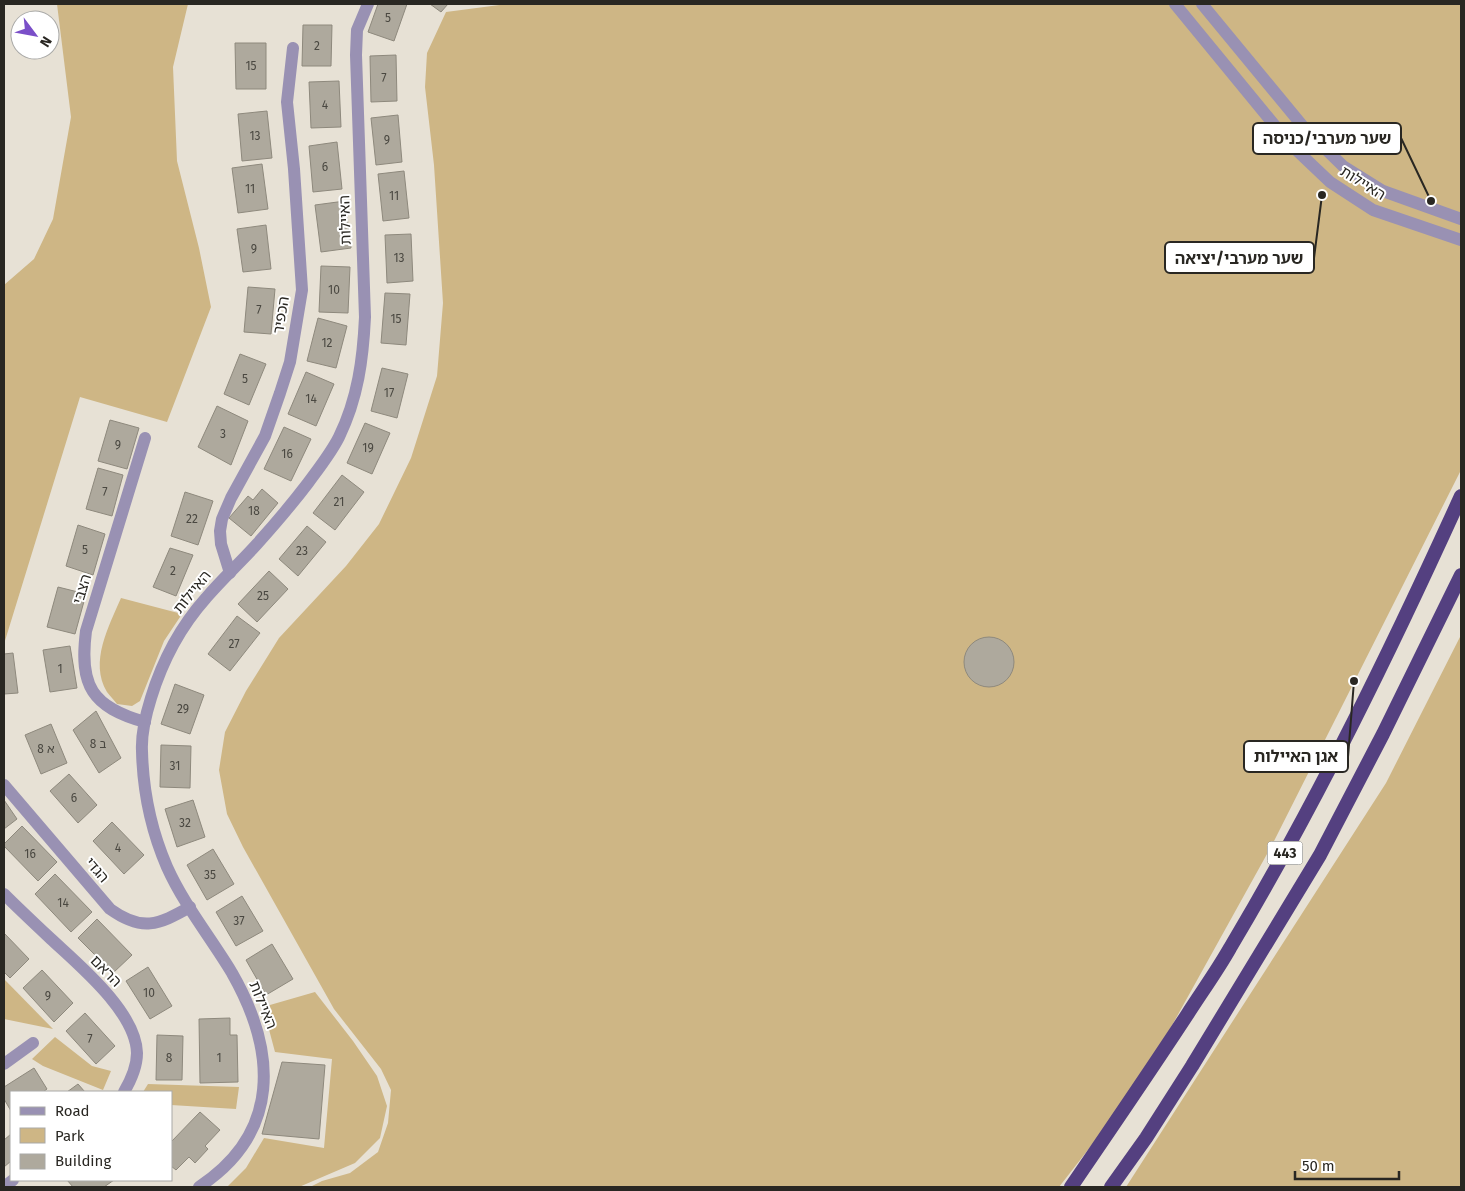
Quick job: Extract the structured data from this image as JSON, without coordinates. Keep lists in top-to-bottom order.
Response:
{
  "streets": {
    "highway": ["443"],
    "street": [
      "האיילות",
      "הכפיר",
      "הצבי",
      "הגדי",
      "הראם"
    ]
  },
  "crossings": [
    ["האיילות", "הכפיר"],
    ["האיילות", "הצבי"],
    ["האיילות", "הגדי"]
  ],
  "places": ["שער מערבי/יציאה", "שער מערבי/כניסה", "אגן האיילות"],
  "house_numbers": [
    "5",
    "2",
    "15",
    "7",
    "4",
    "13",
    "9",
    "6",
    "11",
    "11",
    "9",
    "13",
    "10",
    "7",
    "15",
    "12",
    "5",
    "17",
    "14",
    "3",
    "9",
    "19",
    "16",
    "7",
    "21",
    "18",
    "22",
    "5",
    "23",
    "2",
    "25",
    "27",
    "1",
    "29",
    "8 ב",
    "8 א",
    "31",
    "6",
    "32",
    "4",
    "16",
    "35",
    "14",
    "37",
    "10",
    "9",
    "7",
    "8",
    "1"
  ],
  "legend": ["Road", "Park", "Building"],
  "scale_bar": "50 m",
  "north": "bottom right"
}
